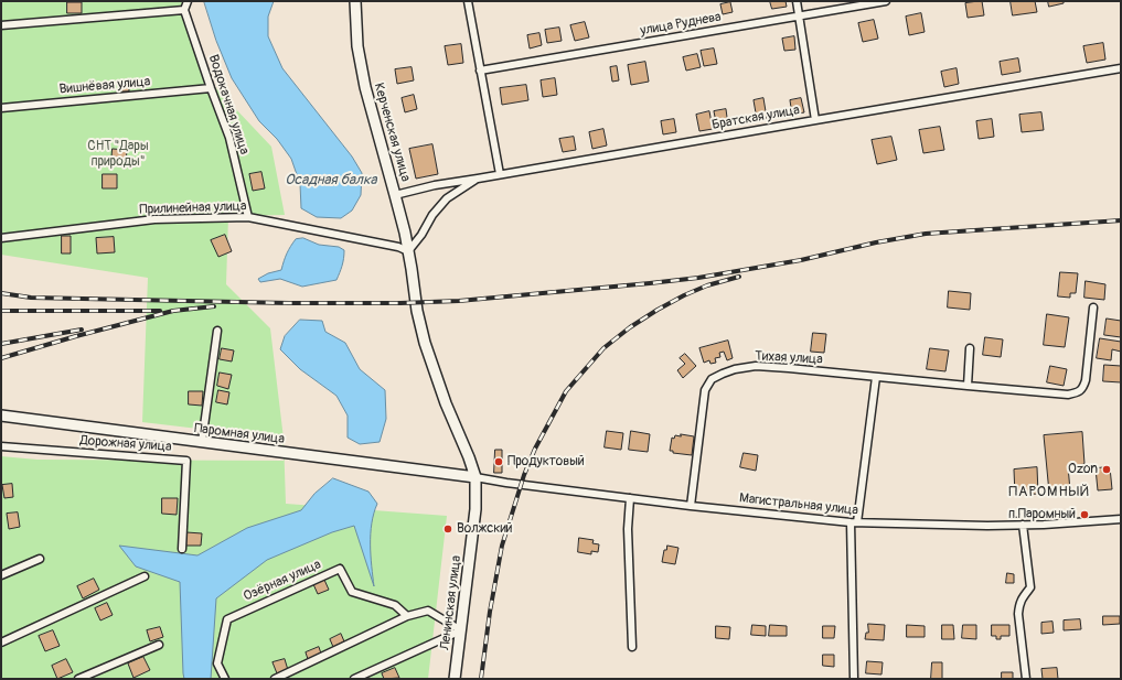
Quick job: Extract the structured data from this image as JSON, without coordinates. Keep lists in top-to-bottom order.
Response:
{
  "streets": {
    "street": [
      "улица Руднева",
      "Вишнёвая улица",
      "Водокачная улица",
      "Братская улица",
      "Керченская улица",
      "Прилинейная улица",
      "Тихая улица",
      "Паромная улица",
      "Дорожная улица",
      "Магистральная улица",
      "Озёрная улица",
      "Ленинская улица"
    ]
  },
  "crossings": [
    ["Вишнёвая улица", "Водокачная улица"],
    ["Водокачная улица", "Прилинейная улица"],
    ["Братская улица", "Керченская улица"],
    ["Керченская улица", "Прилинейная улица"],
    ["Керченская улица", "Ленинская улица"],
    ["Тихая улица", "Магистральная улица"],
    ["Паромная улица", "Магистральная улица"],
    ["Паромная улица", "Ленинская улица"],
    ["Магистральная улица", "Ленинская улица"]
  ],
  "districts": ["ПАРОМНЫЙ"],
  "water": ["Осадная балка"],
  "parks": ["СНТ \"Дары природы\""],
  "places": [
    "Продуктовый",
    "Ozon",
    "п.Паромный",
    "Волжский"
  ]
}
